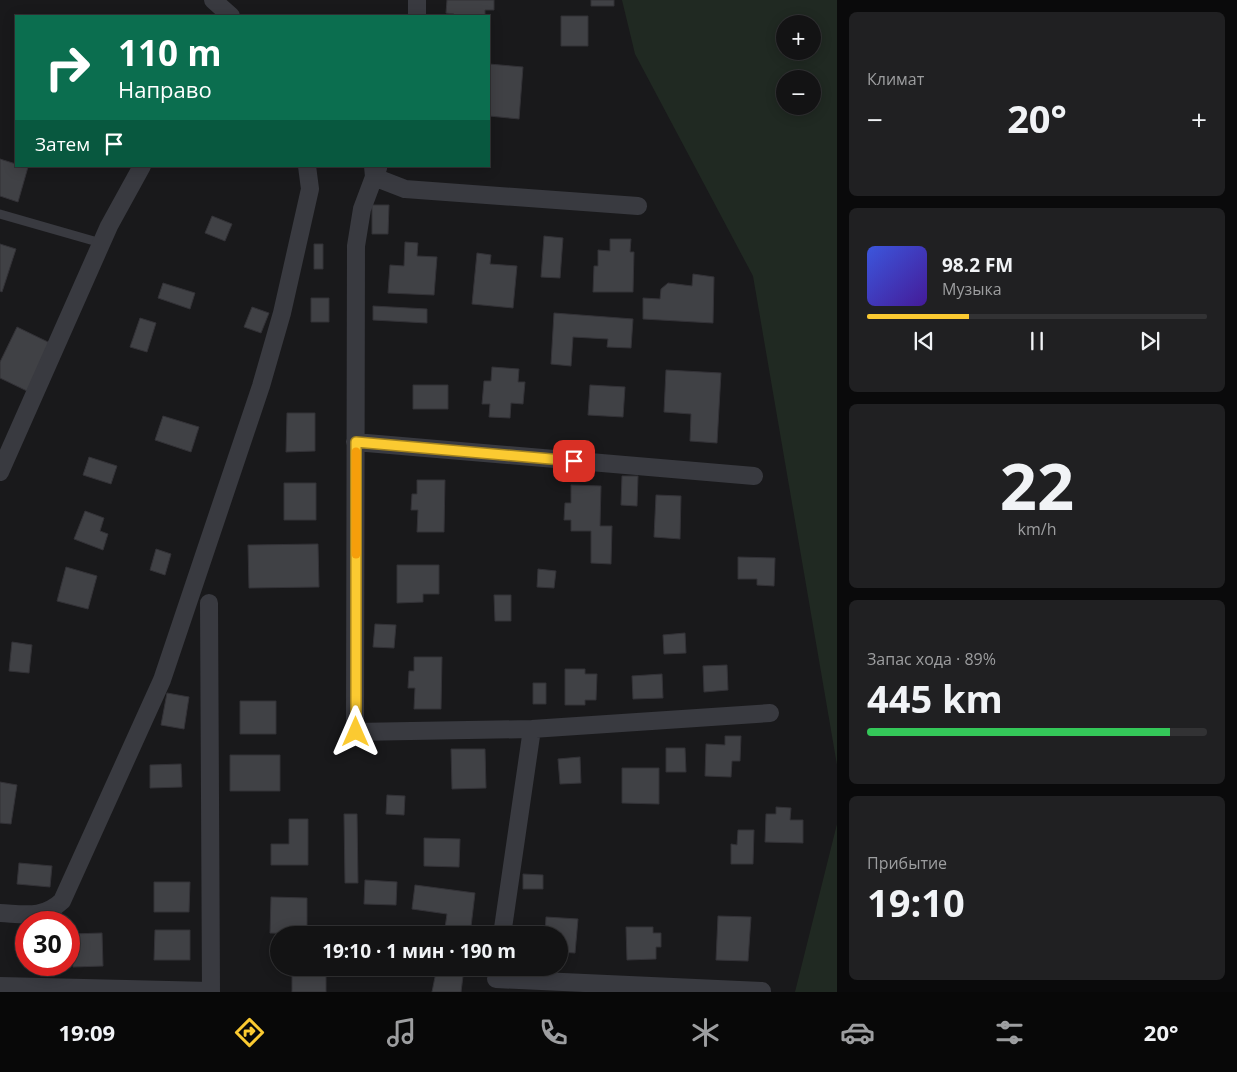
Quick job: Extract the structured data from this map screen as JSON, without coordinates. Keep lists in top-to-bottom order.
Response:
{
  "page": {
    "tile": [
      "Климат",
      ["22", "km/h"],
      ["Запас хода · 89%", "445 km"],
      ["Прибытие", "19:10"]
    ],
    "map_buttons": ["+", "−"],
    "turn": ["110 m", "Направо"],
    "heat": ["−", "20°", "+"],
    "then": "Затем",
    "song": ["98.2 FM", "Музыка"],
    "limit": "30",
    "trip": "19:10 · 1 мин · 190 m",
    "tabs": ["19:09", "20°"]
  }
}
